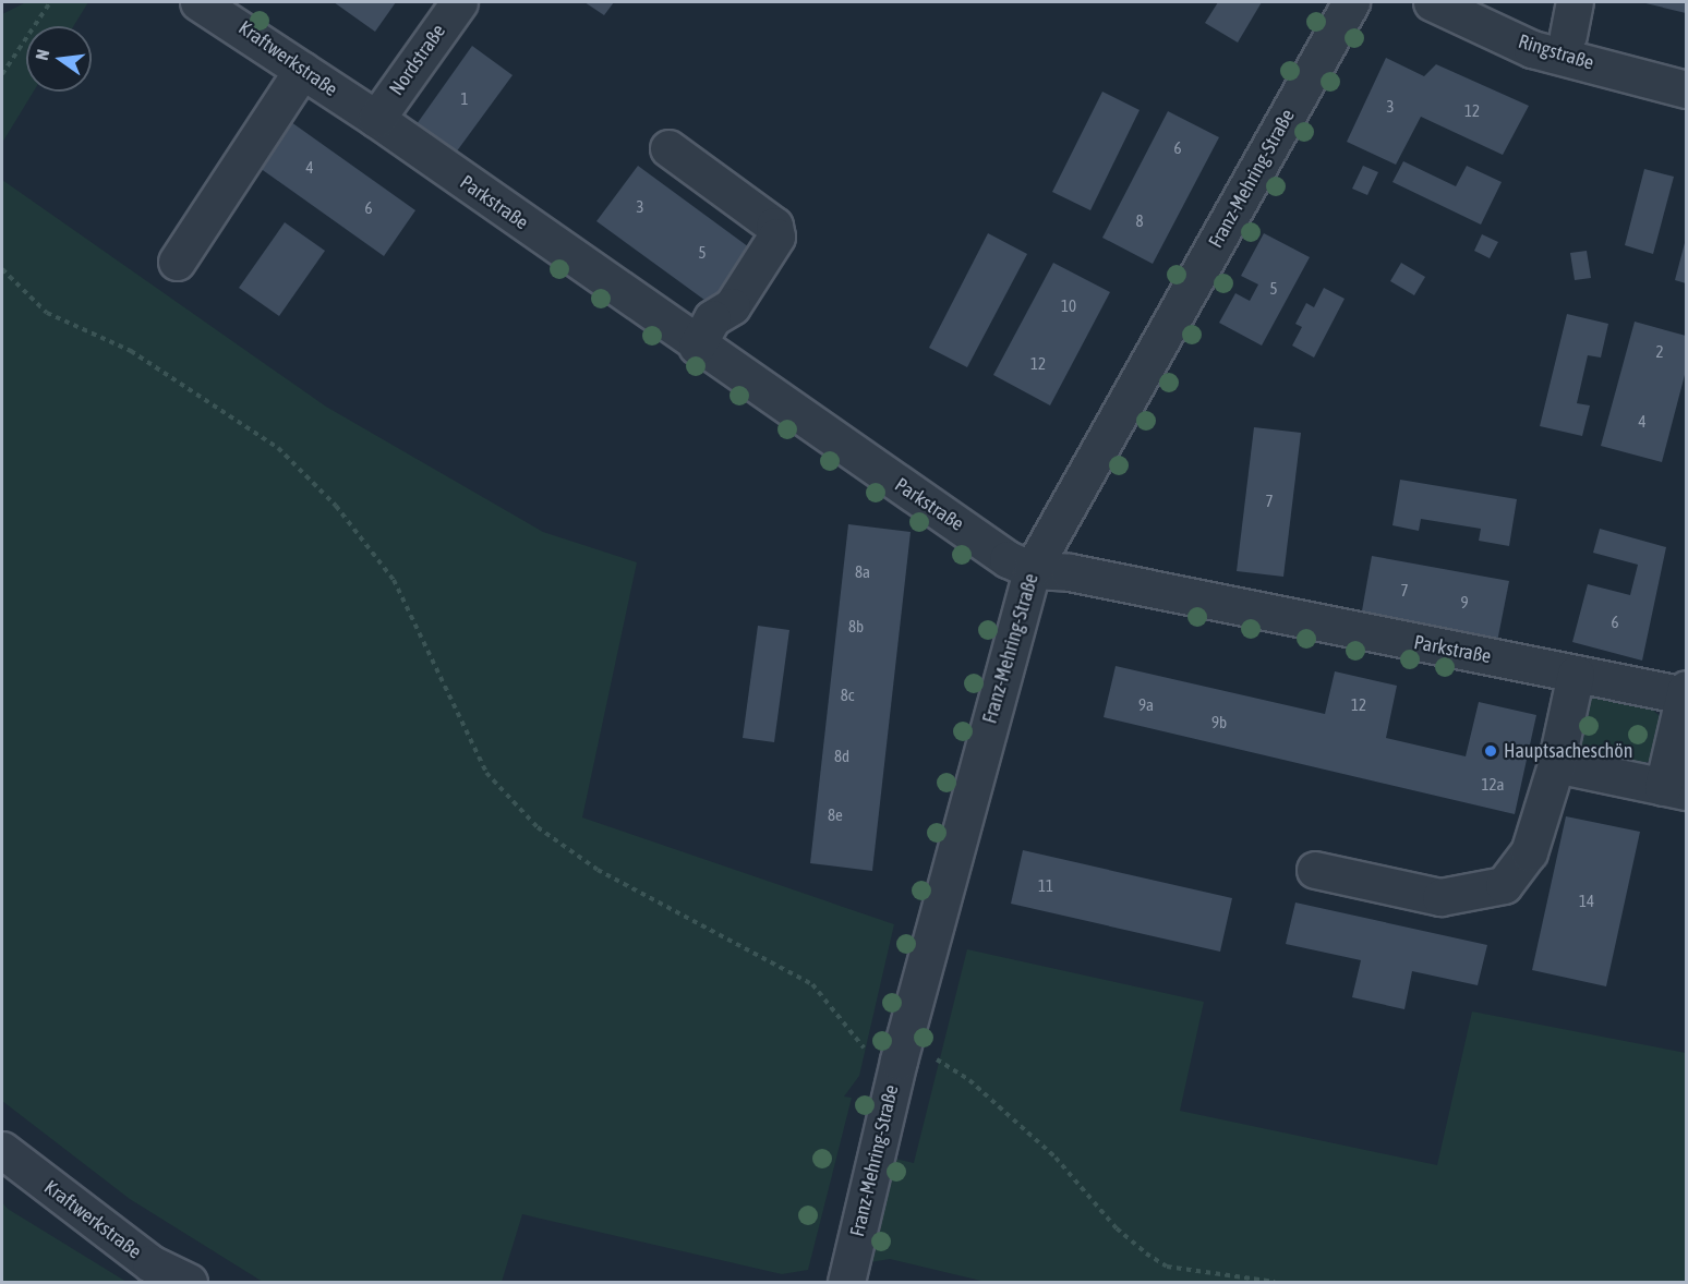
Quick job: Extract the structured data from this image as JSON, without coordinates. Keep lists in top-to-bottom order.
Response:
{
  "streets": {
    "street": [
      "Ringstraße",
      "Kraftwerkstraße",
      "Nordstraße",
      "Franz-Mehring-Straße",
      "Parkstraße"
    ]
  },
  "crossings": [
    ["Kraftwerkstraße", "Nordstraße"],
    ["Kraftwerkstraße", "Parkstraße"],
    ["Nordstraße", "Parkstraße"],
    ["Franz-Mehring-Straße", "Parkstraße"]
  ],
  "places": ["Hauptsacheschön"],
  "house_numbers": [
    "1",
    "3",
    "12",
    "6",
    "4",
    "3",
    "6",
    "8",
    "5",
    "5",
    "10",
    "2",
    "12",
    "4",
    "7",
    "8a",
    "7",
    "9",
    "6",
    "8b",
    "8c",
    "9a",
    "12",
    "9b",
    "8d",
    "12a",
    "8e",
    "11",
    "14"
  ],
  "north": "left"
}
